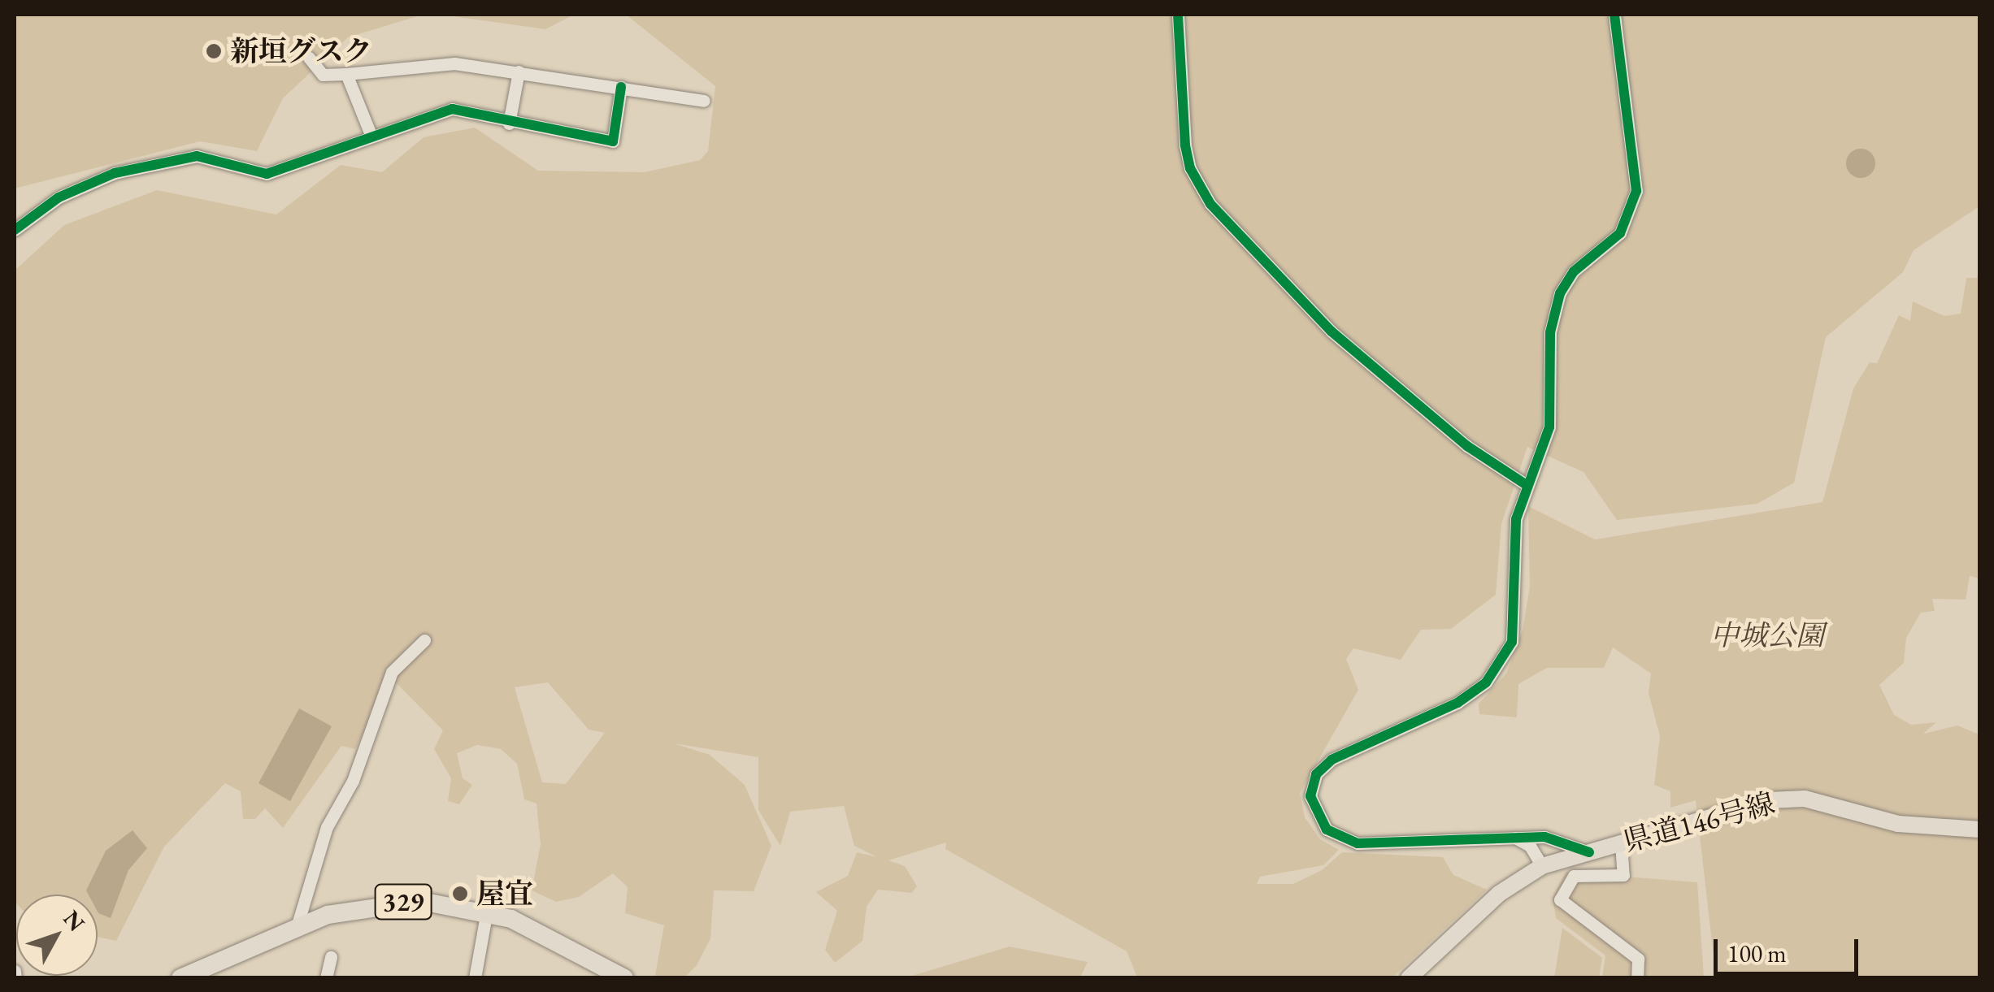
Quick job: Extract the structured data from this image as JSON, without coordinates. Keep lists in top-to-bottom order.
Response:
{
  "streets": {
    "highway": ["329"],
    "main road": ["県道146号線"]
  },
  "parks": ["中城公園"],
  "places": ["新垣グスク", "屋宜"],
  "scale_bar": "100 m",
  "north": "top right"
}
